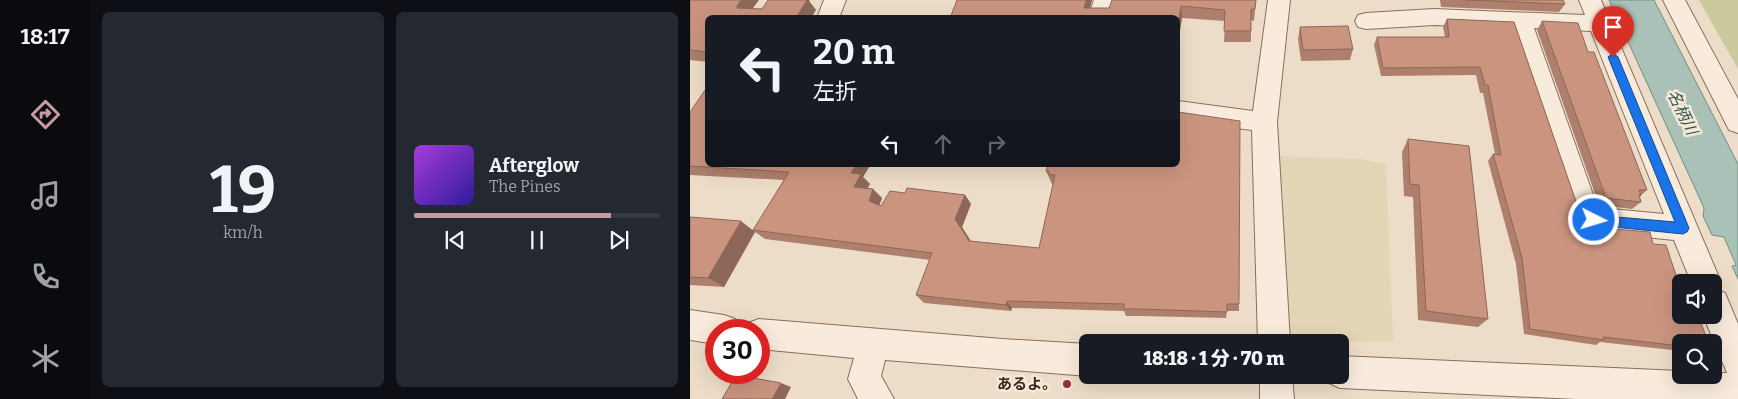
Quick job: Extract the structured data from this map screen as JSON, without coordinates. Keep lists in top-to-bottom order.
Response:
{
  "water": ["名柄川"],
  "places": ["あるよ。"],
  "page": {
    "tabs": "18:17",
    "tile": ["19", "km/h"],
    "turn": ["20 m", "左折"],
    "song": ["Afterglow", "The Pines"],
    "limit": "30",
    "trip": "18:18 · 1 分 · 70 m"
  }
}
